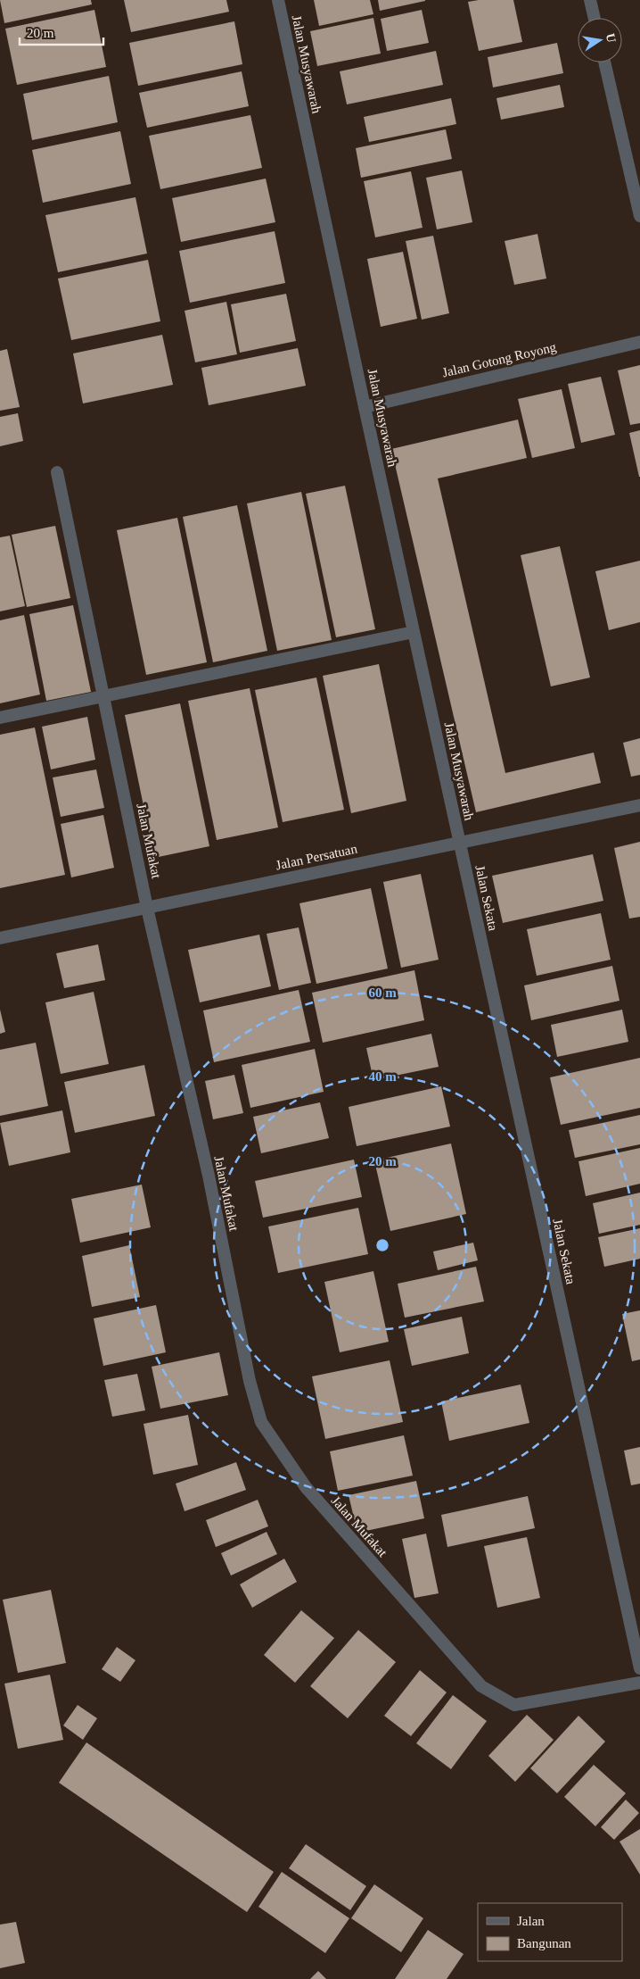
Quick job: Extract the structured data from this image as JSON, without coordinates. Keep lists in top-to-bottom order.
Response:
{
  "streets": {
    "street": [
      "Jalan Musyawarah",
      "Jalan Gotong Royong",
      "Jalan Mufakat",
      "Jalan Persatuan",
      "Jalan Sekata"
    ]
  },
  "crossings": [
    ["Jalan Musyawarah", "Jalan Gotong Royong"],
    ["Jalan Musyawarah", "Jalan Persatuan"],
    ["Jalan Musyawarah", "Jalan Sekata"],
    ["Jalan Mufakat", "Jalan Persatuan"],
    ["Jalan Persatuan", "Jalan Sekata"]
  ],
  "legend": ["Jalan", "Bangunan"],
  "scale_bar": "20 m",
  "north": "right",
  "rings": ["60 m", "40 m", "20 m"]
}
